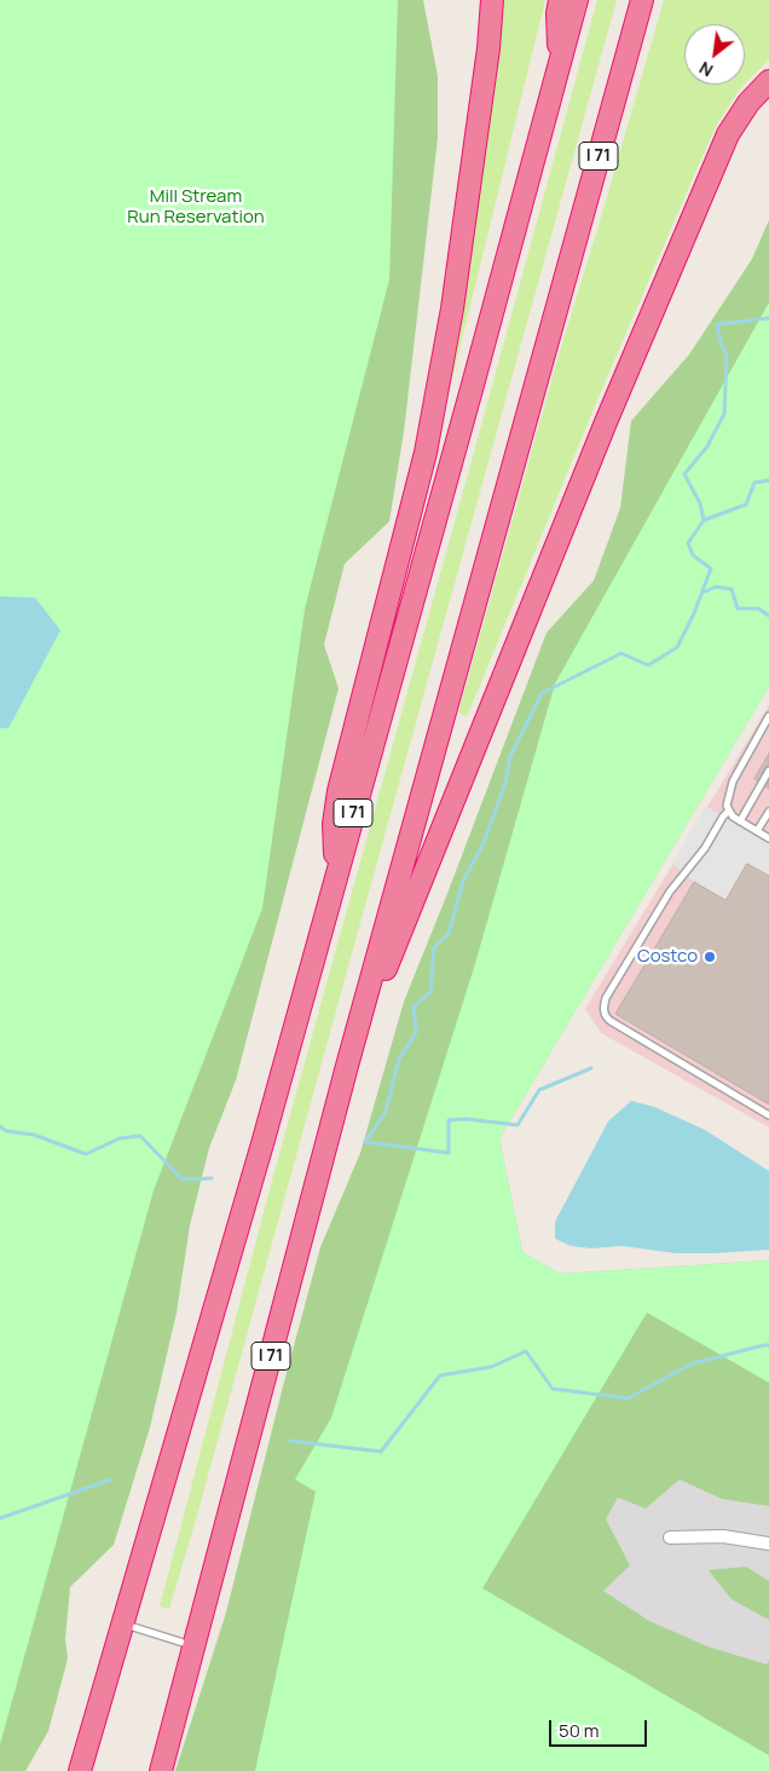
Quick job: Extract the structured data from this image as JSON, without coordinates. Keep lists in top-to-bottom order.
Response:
{
  "streets": {
    "highway": ["I 71"]
  },
  "parks": ["Mill Stream Run Reservation"],
  "places": ["Costco"],
  "scale_bar": "50 m",
  "north": "bottom left"
}
